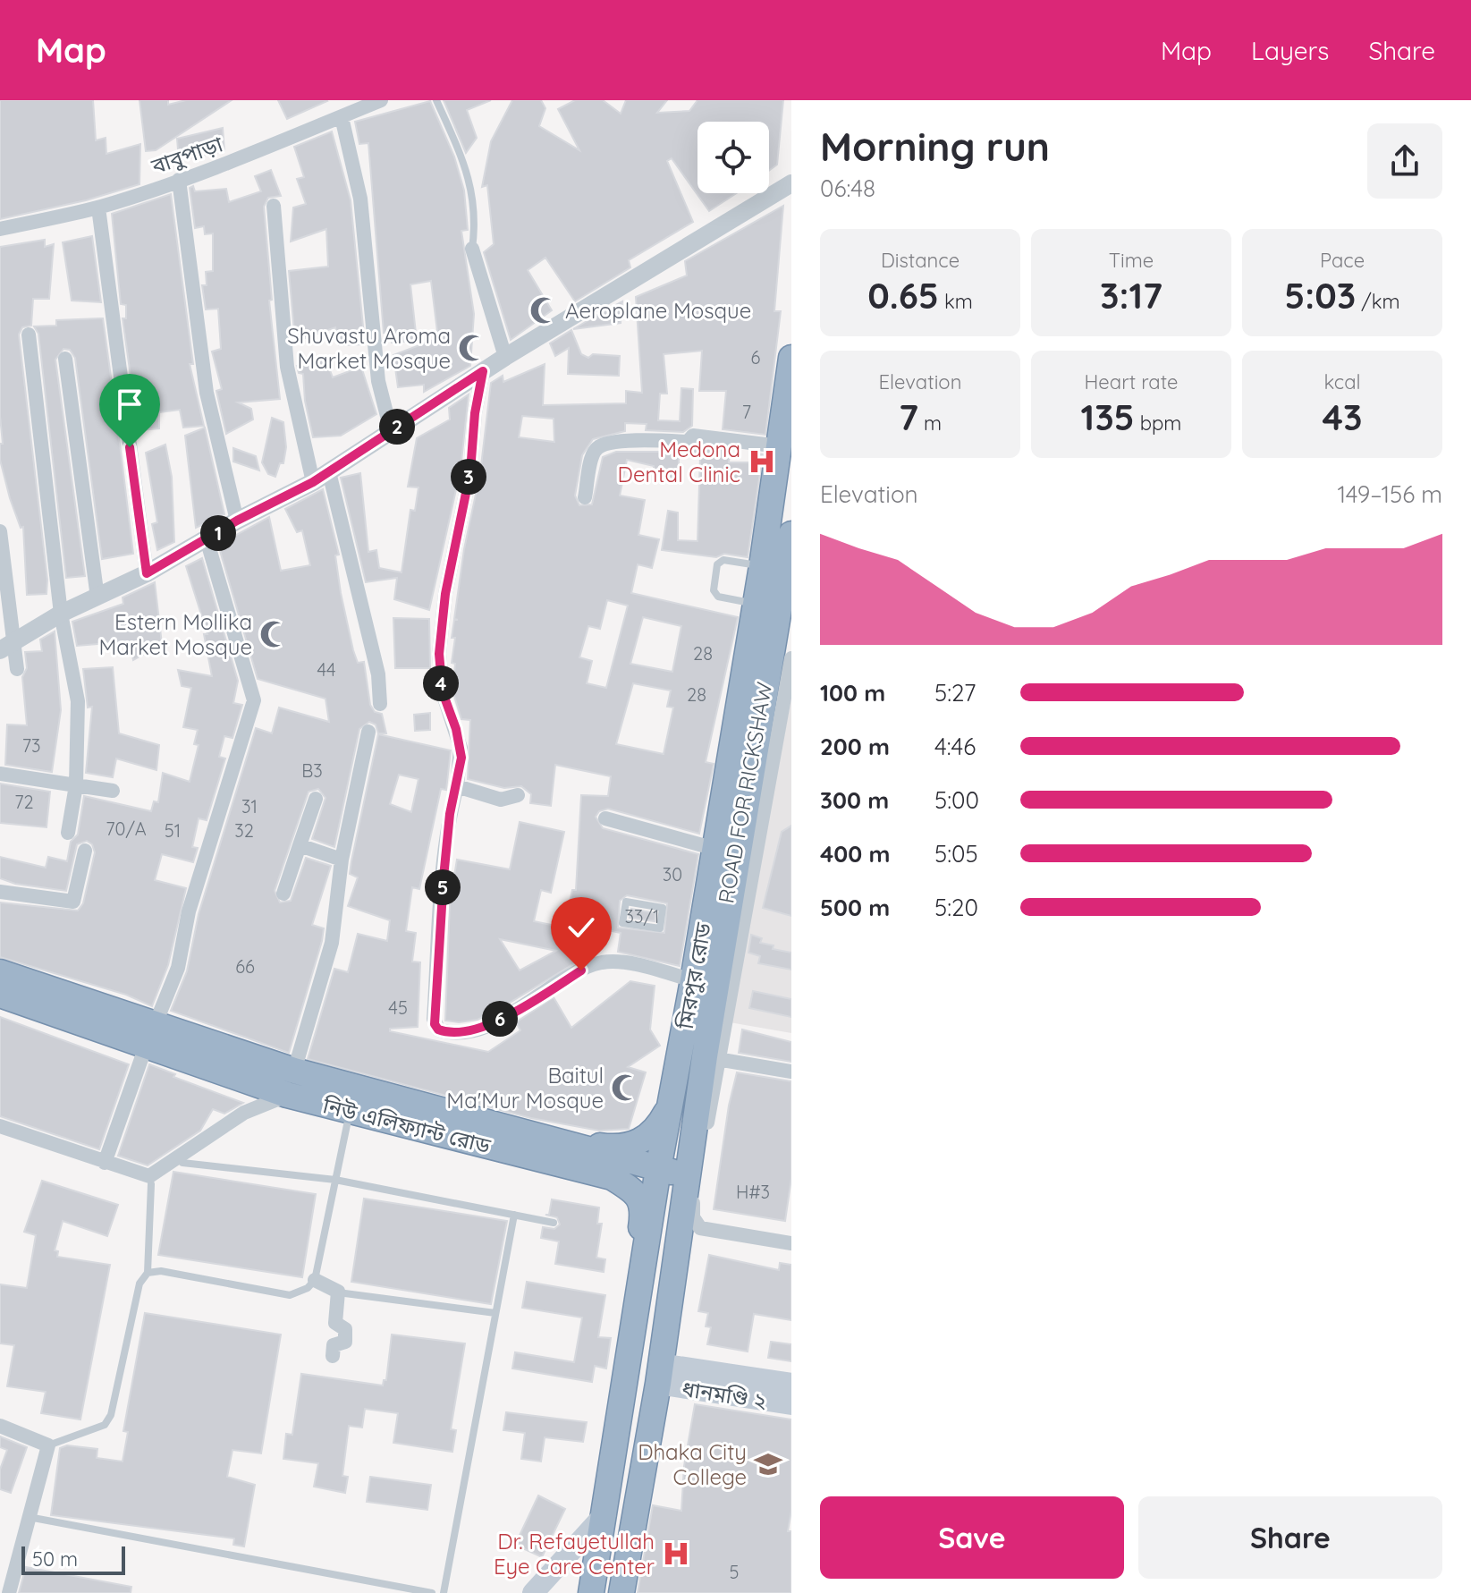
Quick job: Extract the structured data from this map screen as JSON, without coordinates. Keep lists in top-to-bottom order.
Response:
{
  "streets": {
    "highway": ["মিরপুর রোড", "নিউ এলিফ্যান্ট রোড"],
    "main road": ["ধানমণ্ডি ২"],
    "street": ["বাবুপাড়া", "ROAD FOR RICKSHAW"]
  },
  "crossings": [
    ["ROAD FOR RICKSHAW", "মিরপুর রোড"],
    ["মিরপুর রোড", "নিউ এলিফ্যান্ট রোড"],
    ["মিরপুর রোড", "ধানমণ্ডি ২"]
  ],
  "places": {
    "mosque": [
      "Aeroplane Mosque",
      "Shuvastu Aroma Market Mosque",
      "Estern Mollika Market Mosque",
      "Baitul Ma'Mur Mosque"
    ],
    "hospital": ["Medona Dental Clinic", "Dr. Refayetullah Eye Care Center"],
    "school or university": ["Dhaka City College"]
  },
  "house_numbers": [
    "6",
    "7",
    "28",
    "44",
    "28",
    "73",
    "B3",
    "72",
    "31",
    "70/A",
    "51",
    "32",
    "30",
    "33/1",
    "66",
    "45",
    "H#3",
    "5"
  ],
  "scale_bar": "50 m",
  "page": {
    "header": "Map",
    "nav": ["Map", "Layers", "Share"],
    "heading": ["Morning run", "06:48"],
    "stats": [
      ["Distance", "0.65 km"],
      ["Time", "3:17"],
      ["Pace", "5:03 /km"],
      ["Elevation", "7 m"],
      ["Heart rate", "135 bpm"],
      ["kcal", "43"]
    ],
    "pins": [
      "2",
      "3",
      "1",
      "4",
      "5",
      "6"
    ],
    "chart": ["Elevation", "149–156 m"],
    "list": [
      {
        "name": "100 m",
        "note": "5:27"
      },
      {
        "name": "200 m",
        "note": "4:46"
      },
      {
        "name": "300 m",
        "note": "5:00"
      },
      {
        "name": "400 m",
        "note": "5:05"
      },
      {
        "name": "500 m",
        "note": "5:20"
      }
    ],
    "buttons": ["Save", "Share"],
    "scale": "50 m"
  }
}
